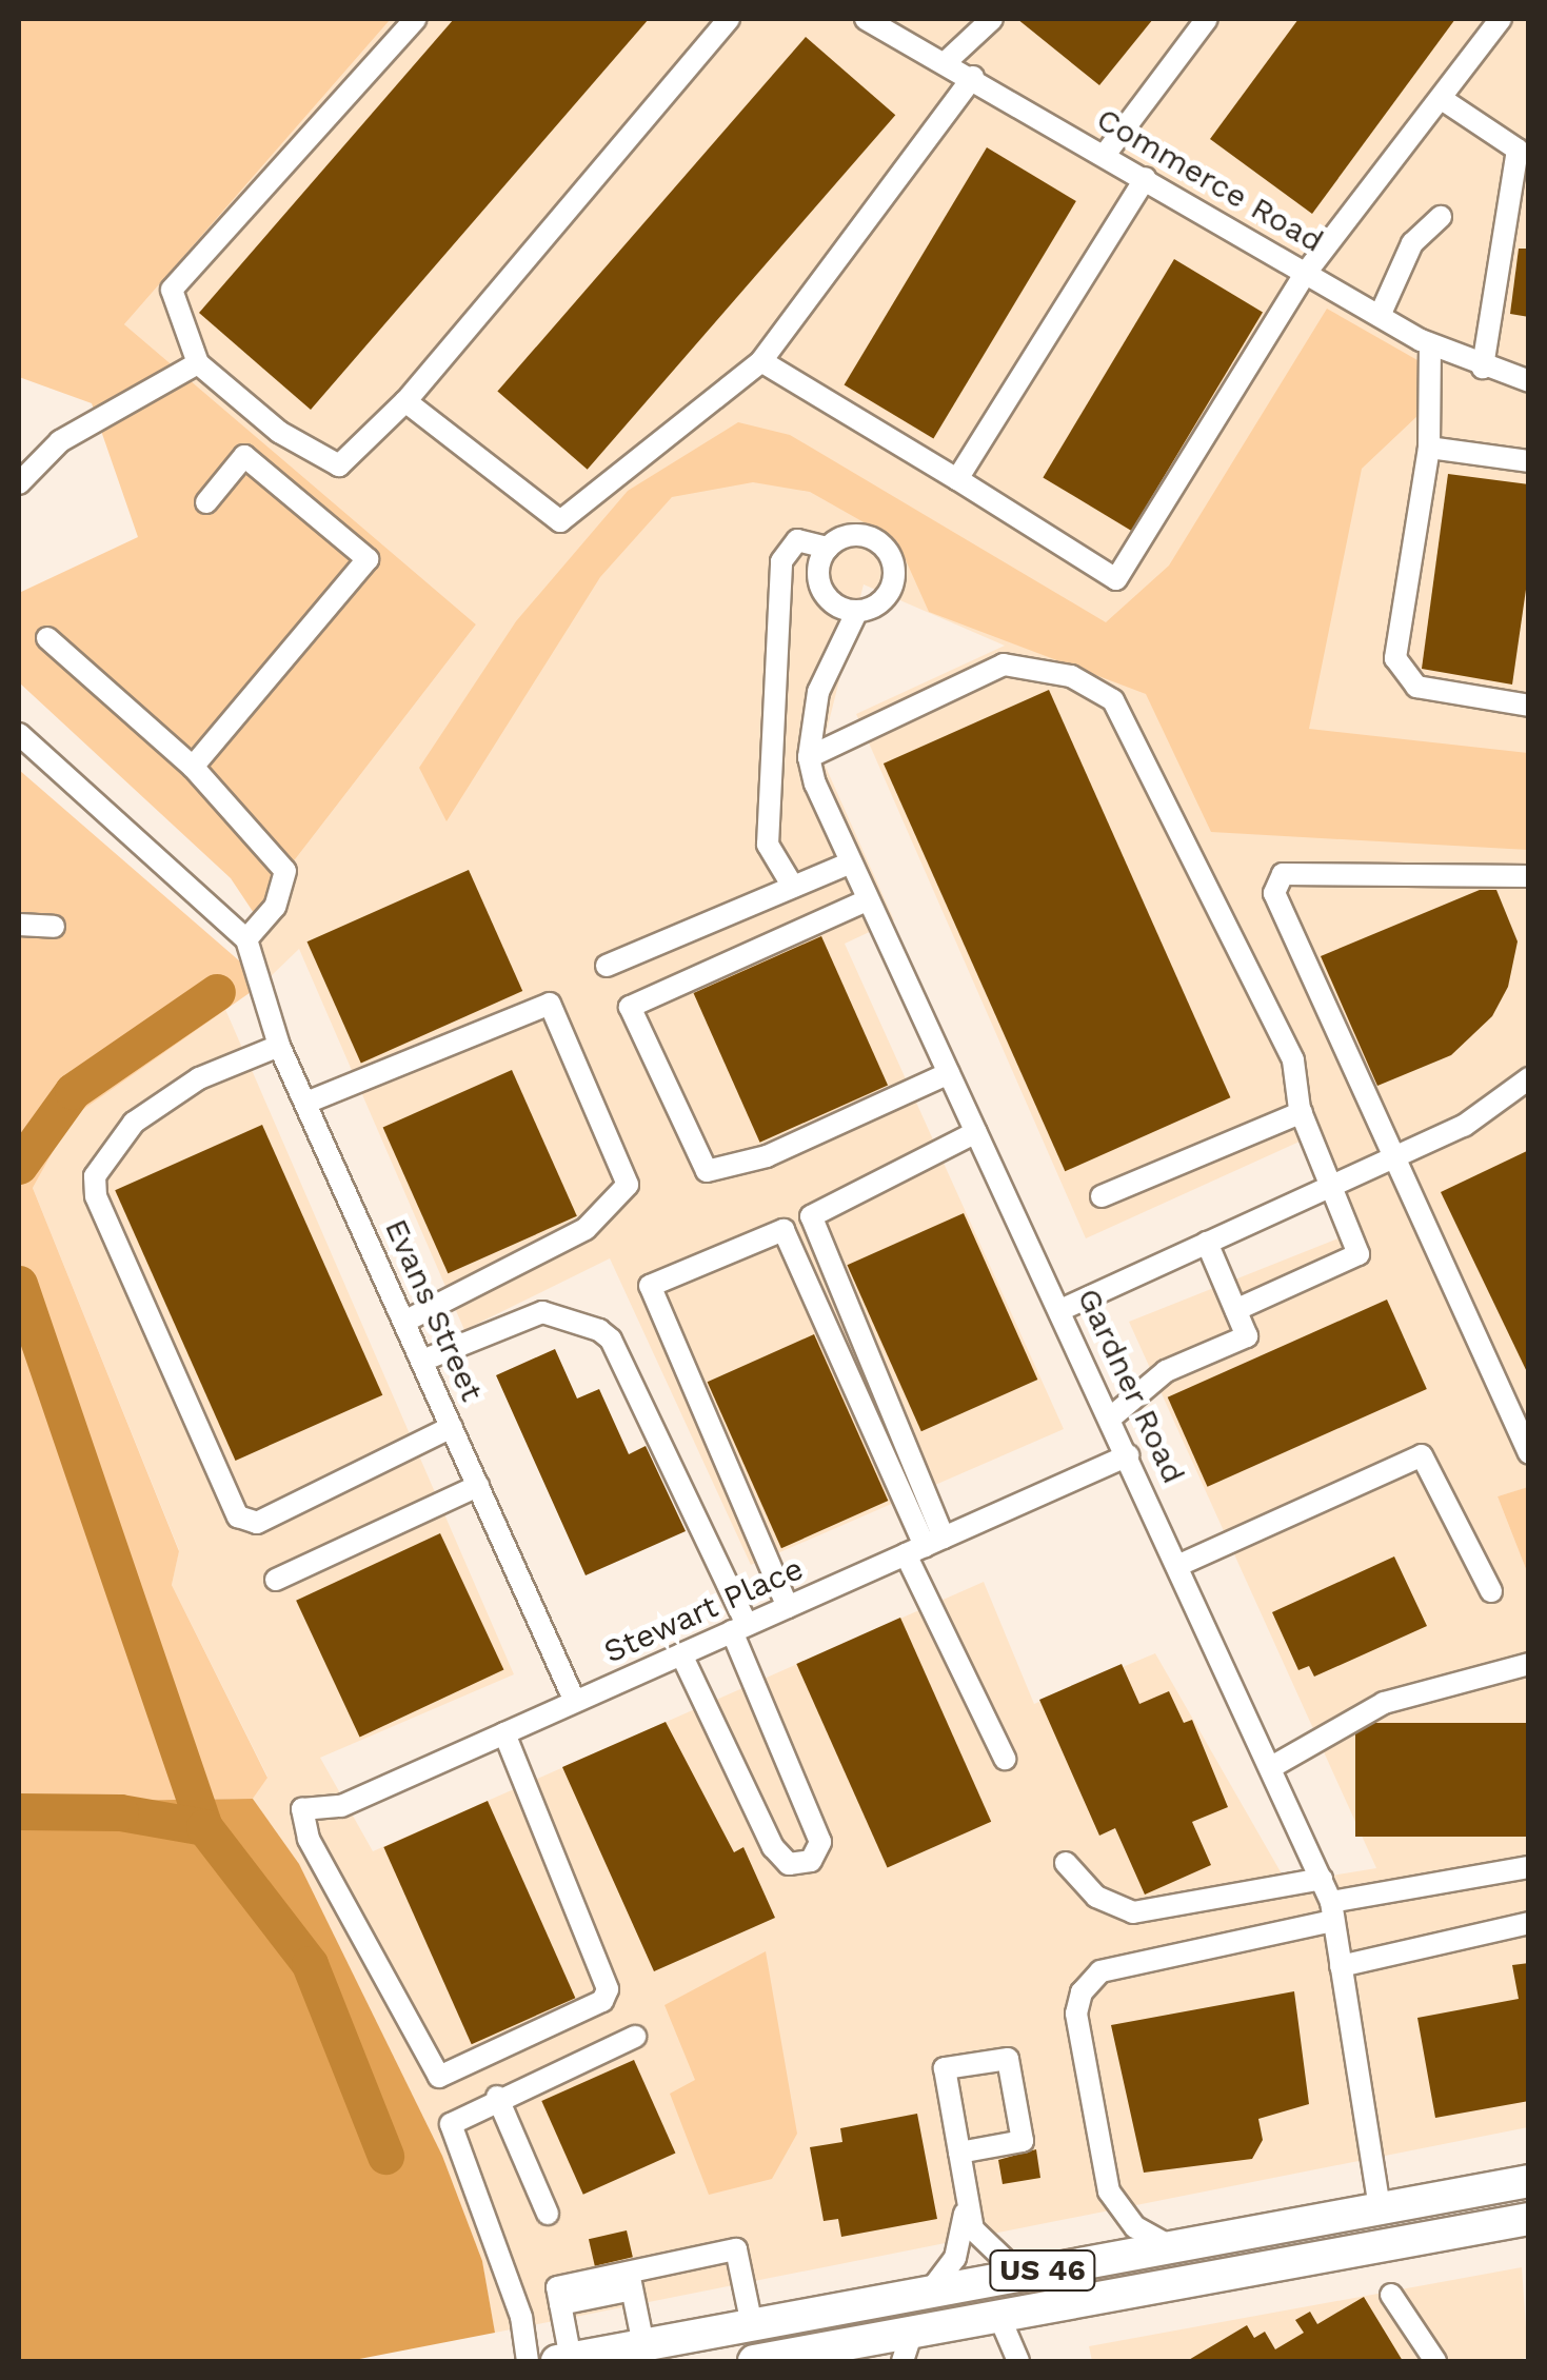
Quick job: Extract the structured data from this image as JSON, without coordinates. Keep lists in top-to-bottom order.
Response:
{
  "streets": {
    "highway": ["US 46"],
    "street": [
      "Commerce Road",
      "Evans Street",
      "Gardner Road",
      "Stewart Place"
    ]
  },
  "crossings": [
    ["Evans Street", "Stewart Place"],
    ["Gardner Road", "Stewart Place"],
    ["Gardner Road", "US 46"]
  ]
}
